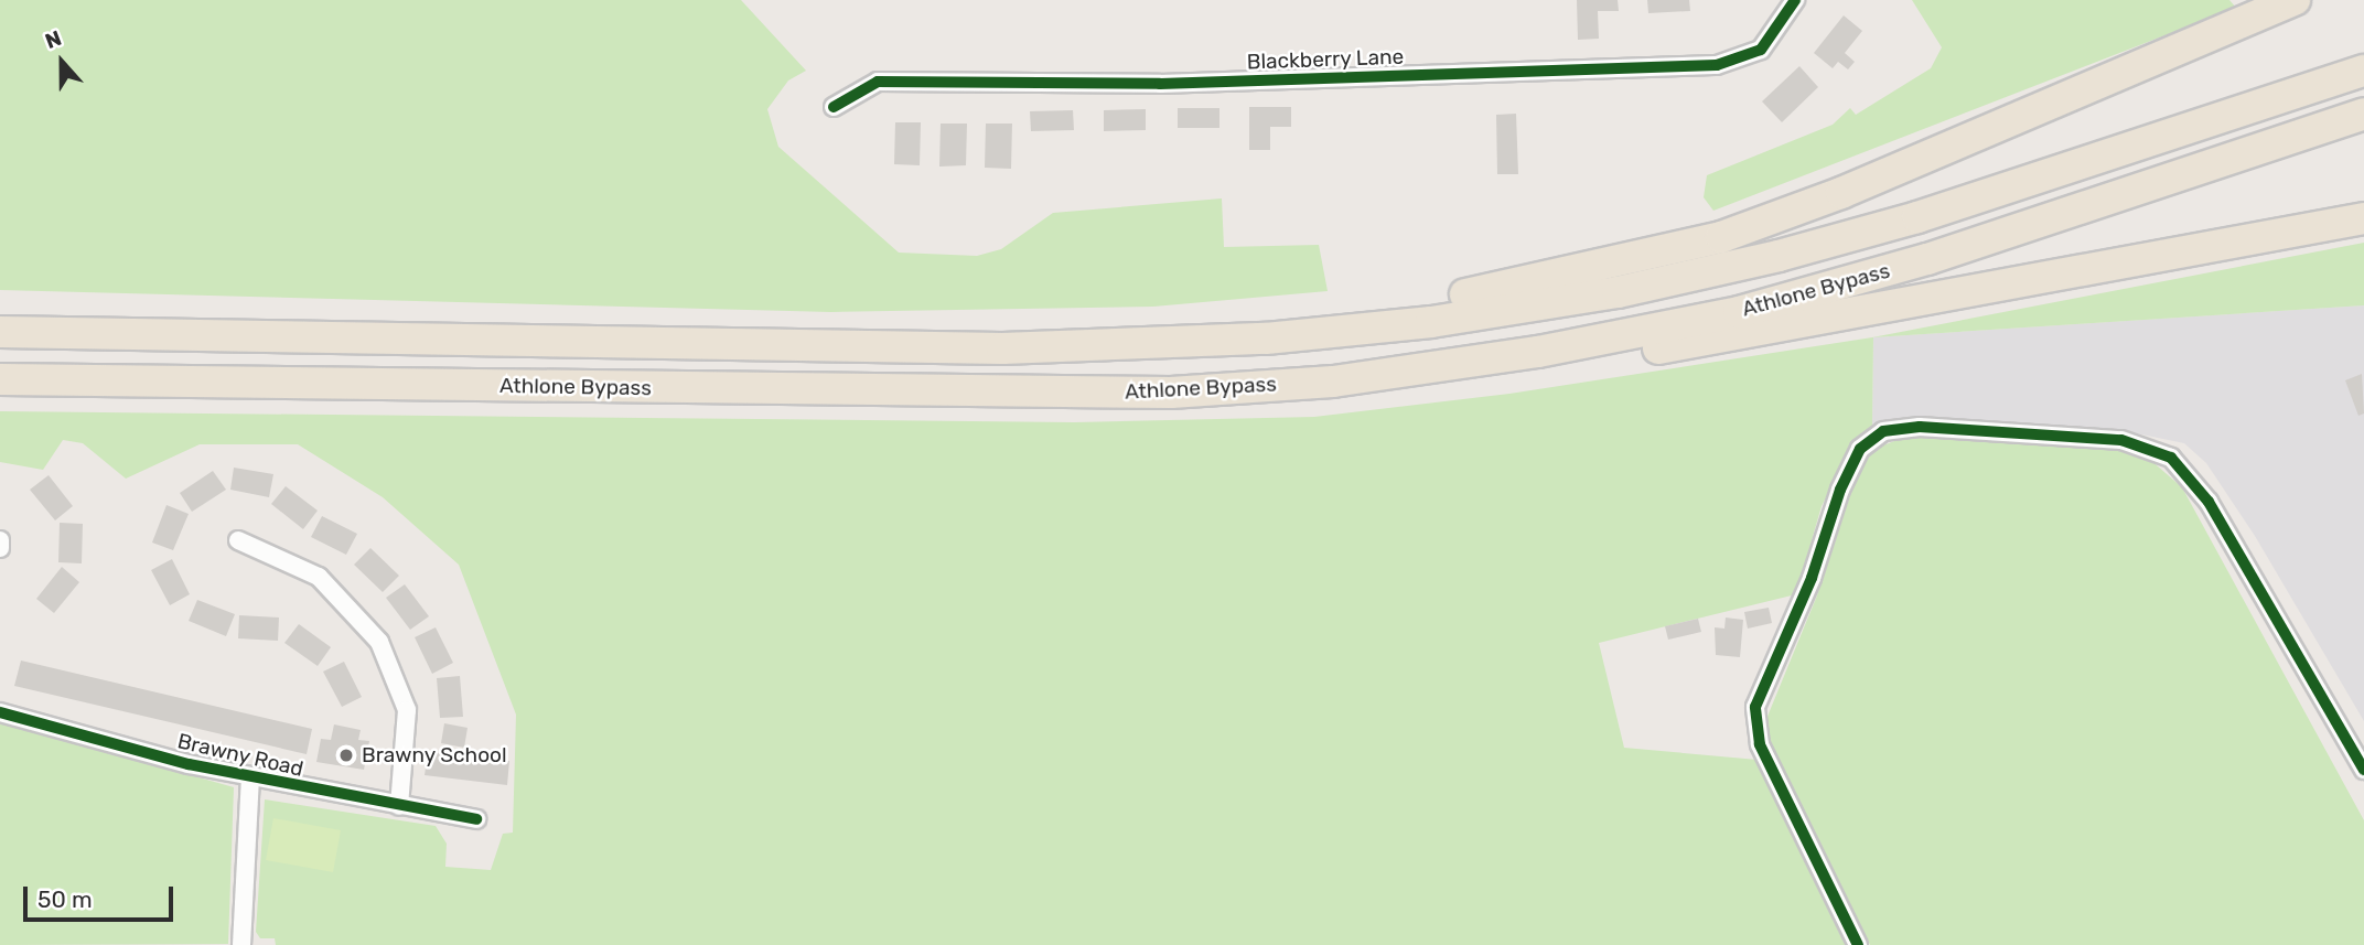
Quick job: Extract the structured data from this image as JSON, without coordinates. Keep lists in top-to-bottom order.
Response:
{
  "streets": {
    "highway": ["Athlone Bypass"],
    "street": ["Blackberry Lane", "Brawny Road"]
  },
  "places": ["Brawny School"],
  "scale_bar": "50 m",
  "north": "top"
}
